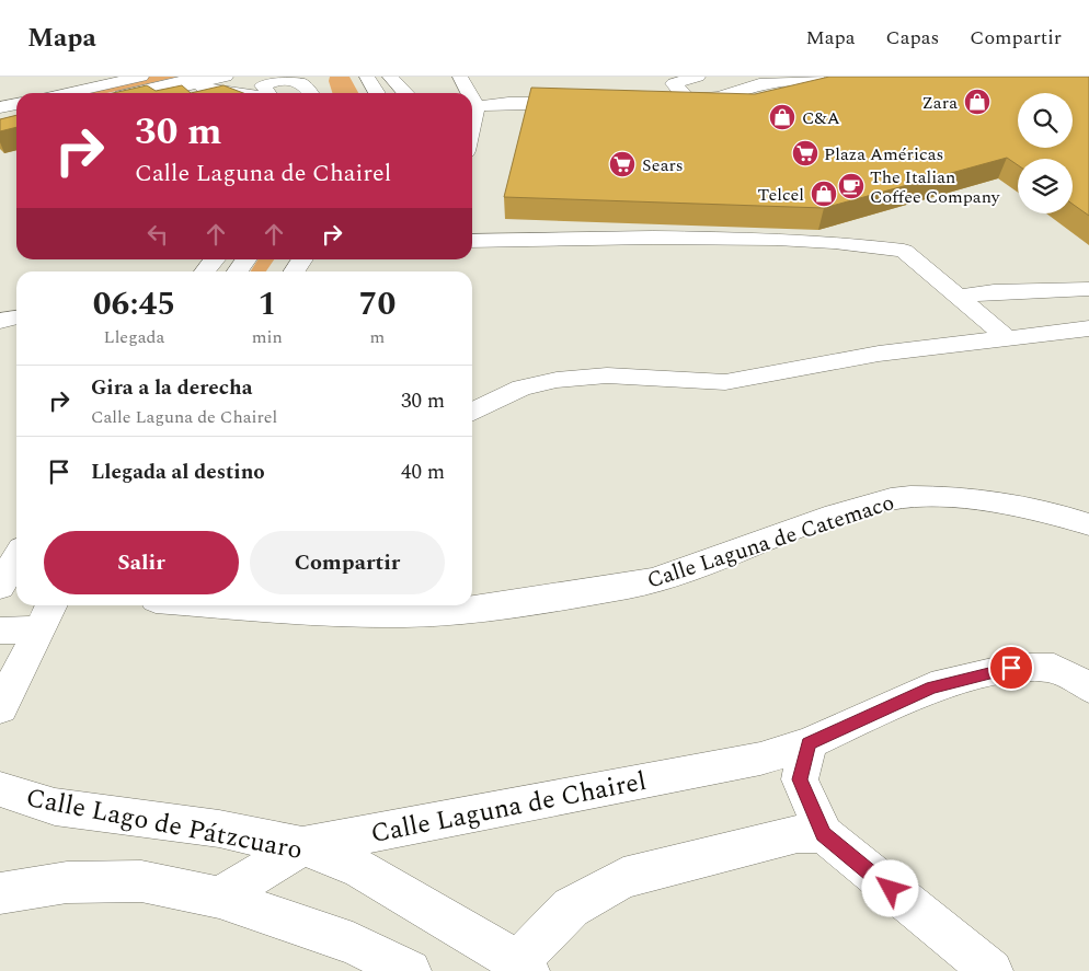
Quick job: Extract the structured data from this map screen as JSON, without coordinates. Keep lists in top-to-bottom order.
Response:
{
  "streets": {
    "main road": ["Calle Laguna de Catemaco", "Calle Laguna de Chairel", "Calle Lago de Pátzcuaro"]
  },
  "crossings": [
    ["Calle Laguna de Chairel", "Calle Lago de Pátzcuaro"]
  ],
  "places": {
    "shop": ["Zara", "C&A", "Telcel"],
    "supermarket": ["Plaza Américas", "Sears"],
    "cafe": ["The Italian Coffee Company"]
  },
  "page": {
    "header": "Mapa",
    "nav": ["Mapa", "Capas", "Compartir"],
    "turn": ["30 m", "Calle Laguna de Chairel"],
    "eta": [
      "06:45",
      "Llegada",
      "1",
      "min",
      "70",
      "m"
    ],
    "list": [
      {
        "name": "Gira a la derecha",
        "note": "Calle Laguna de Chairel",
        "value": "30 m"
      },
      {
        "name": "Llegada al destino",
        "value": "40 m"
      }
    ],
    "buttons": ["Salir", "Compartir"]
  }
}
